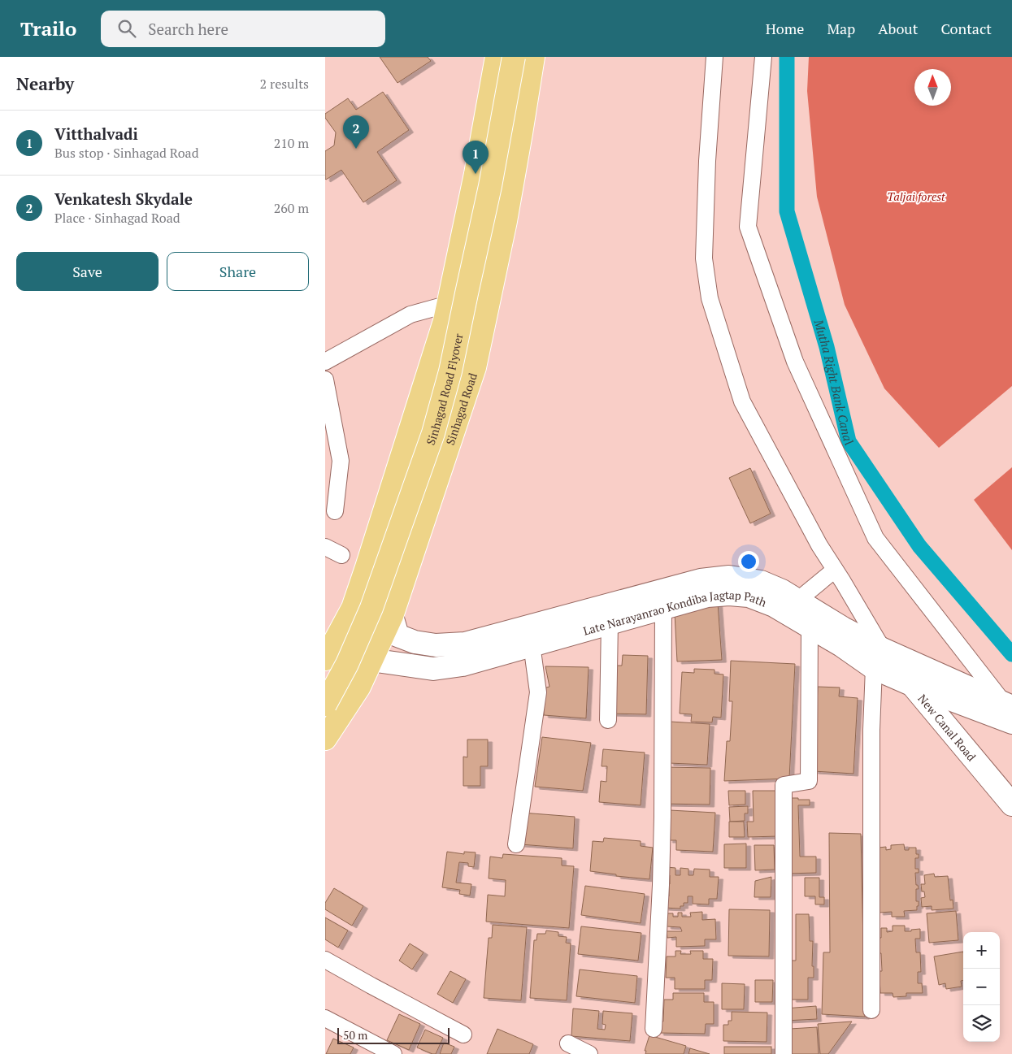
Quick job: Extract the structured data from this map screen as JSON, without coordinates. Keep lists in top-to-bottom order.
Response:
{
  "streets": {
    "main road": ["Sinhagad Road Flyover", "Sinhagad Road"],
    "street": ["Late Narayanrao Kondiba Jagtap Path", "New Canal Road"]
  },
  "crossings": [
    ["Sinhagad Road", "Late Narayanrao Kondiba Jagtap Path"],
    ["Late Narayanrao Kondiba Jagtap Path", "New Canal Road"]
  ],
  "water": ["Mutha Right Bank Canal"],
  "parks": ["Taljai forest"],
  "scale_bar": "50 m",
  "north": "top",
  "page": {
    "header": "Trailo",
    "search": "Search here",
    "nav": [
      "Home",
      "Map",
      "About",
      "Contact"
    ],
    "heading": ["Nearby", "2 results"],
    "list": [
      {
        "mark": "1",
        "name": "Vitthalvadi",
        "note": "Bus stop · Sinhagad Road",
        "value": "210 m"
      },
      {
        "mark": "2",
        "name": "Venkatesh Skydale",
        "note": "Place · Sinhagad Road",
        "value": "260 m"
      }
    ],
    "pins": ["2", "1"],
    "buttons": ["Save", "Share"],
    "map_buttons": ["+", "−"],
    "scale": "50 m"
  }
}
